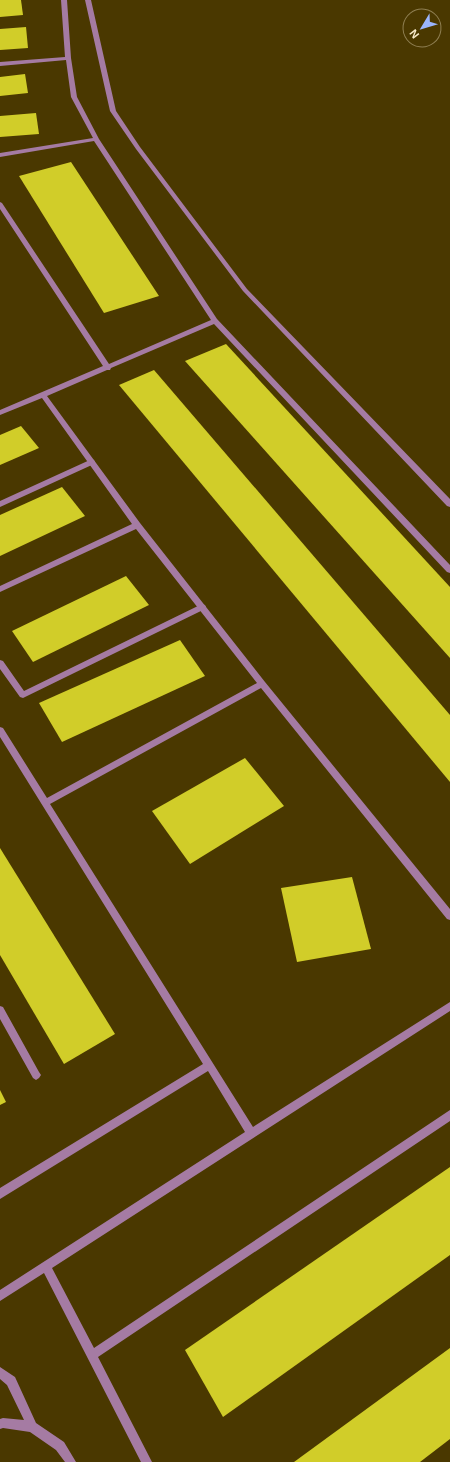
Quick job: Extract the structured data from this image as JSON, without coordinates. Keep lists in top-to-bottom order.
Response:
{
  "north": "bottom left"
}
